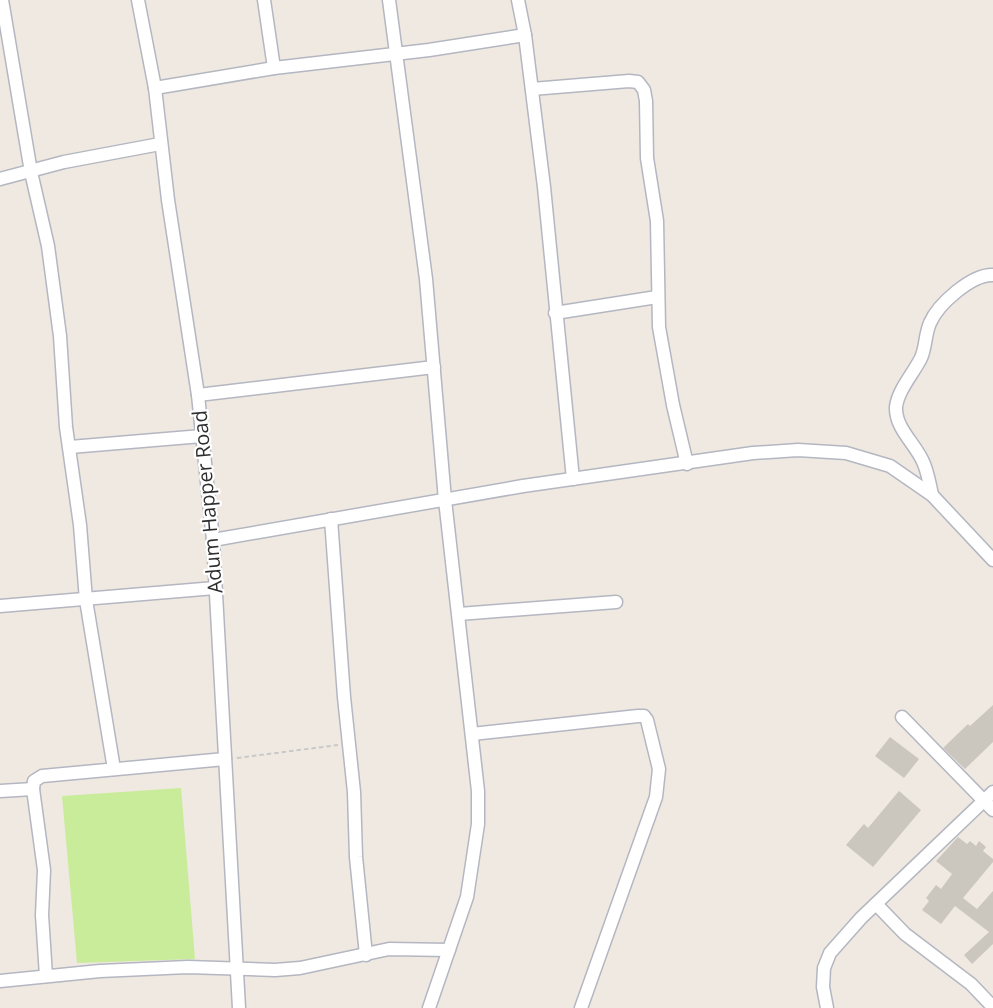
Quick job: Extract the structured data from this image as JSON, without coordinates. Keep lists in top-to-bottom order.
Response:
{
  "streets": {
    "street": ["Adum Happer Road"]
  }
}
